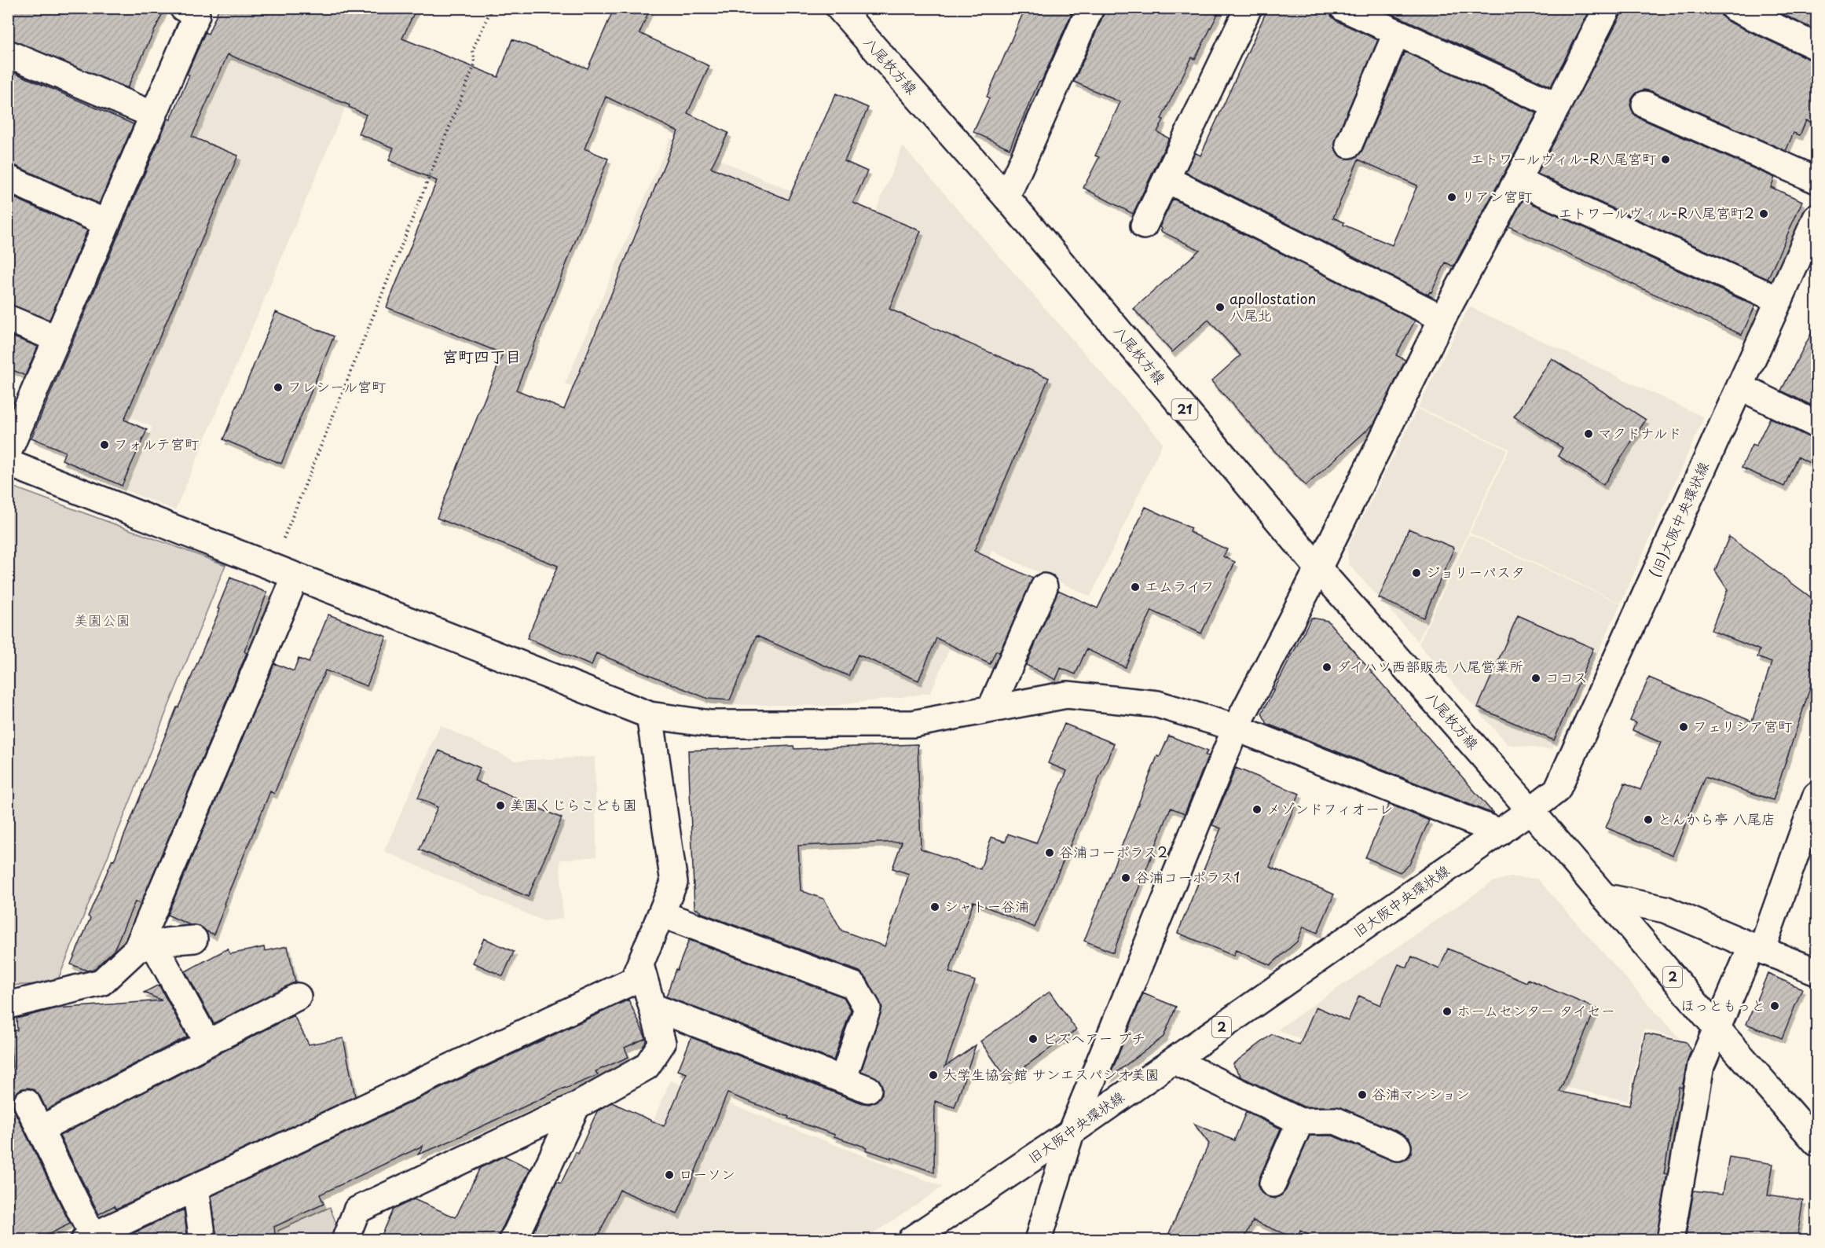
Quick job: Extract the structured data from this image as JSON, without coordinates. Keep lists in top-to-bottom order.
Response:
{
  "streets": {
    "street": [
      "八尾枚方線",
      "21",
      "(旧)大阪中央環状線",
      "旧大阪中央環状線",
      "2"
    ]
  },
  "crossings": [
    ["八尾枚方線", "(旧)大阪中央環状線"],
    ["八尾枚方線", "旧大阪中央環状線"],
    ["八尾枚方線", "2"],
    ["(旧)大阪中央環状線", "旧大阪中央環状線"],
    ["(旧)大阪中央環状線", "2"],
    ["旧大阪中央環状線", "2"]
  ],
  "districts": ["宮町四丁目"],
  "parks": ["美園公園"],
  "places": [
    "エトワールヴィル-R八尾宮町",
    "リアン宮町",
    "エトワールヴィル-R八尾宮町2",
    "apollostation 八尾北",
    "フレシール宮町",
    "マクドナルド",
    "フォルテ宮町",
    "ジョリーパスタ",
    "エムライフ",
    "ダイハツ西部販売 八尾営業所",
    "ココス",
    "フェリシア宮町",
    "美園くじらこども園",
    "メゾンドフィオーレ",
    "とんから亭 八尾店",
    "谷浦コーポラス2",
    "谷浦コーポラス1",
    "シャトー谷浦",
    "ほっともっと",
    "ホームセンター タイセー",
    "ビズヘアー プチ",
    "大学生協会館 サンエスパシオ美園",
    "谷浦マンション",
    "ローソン"
  ]
}
